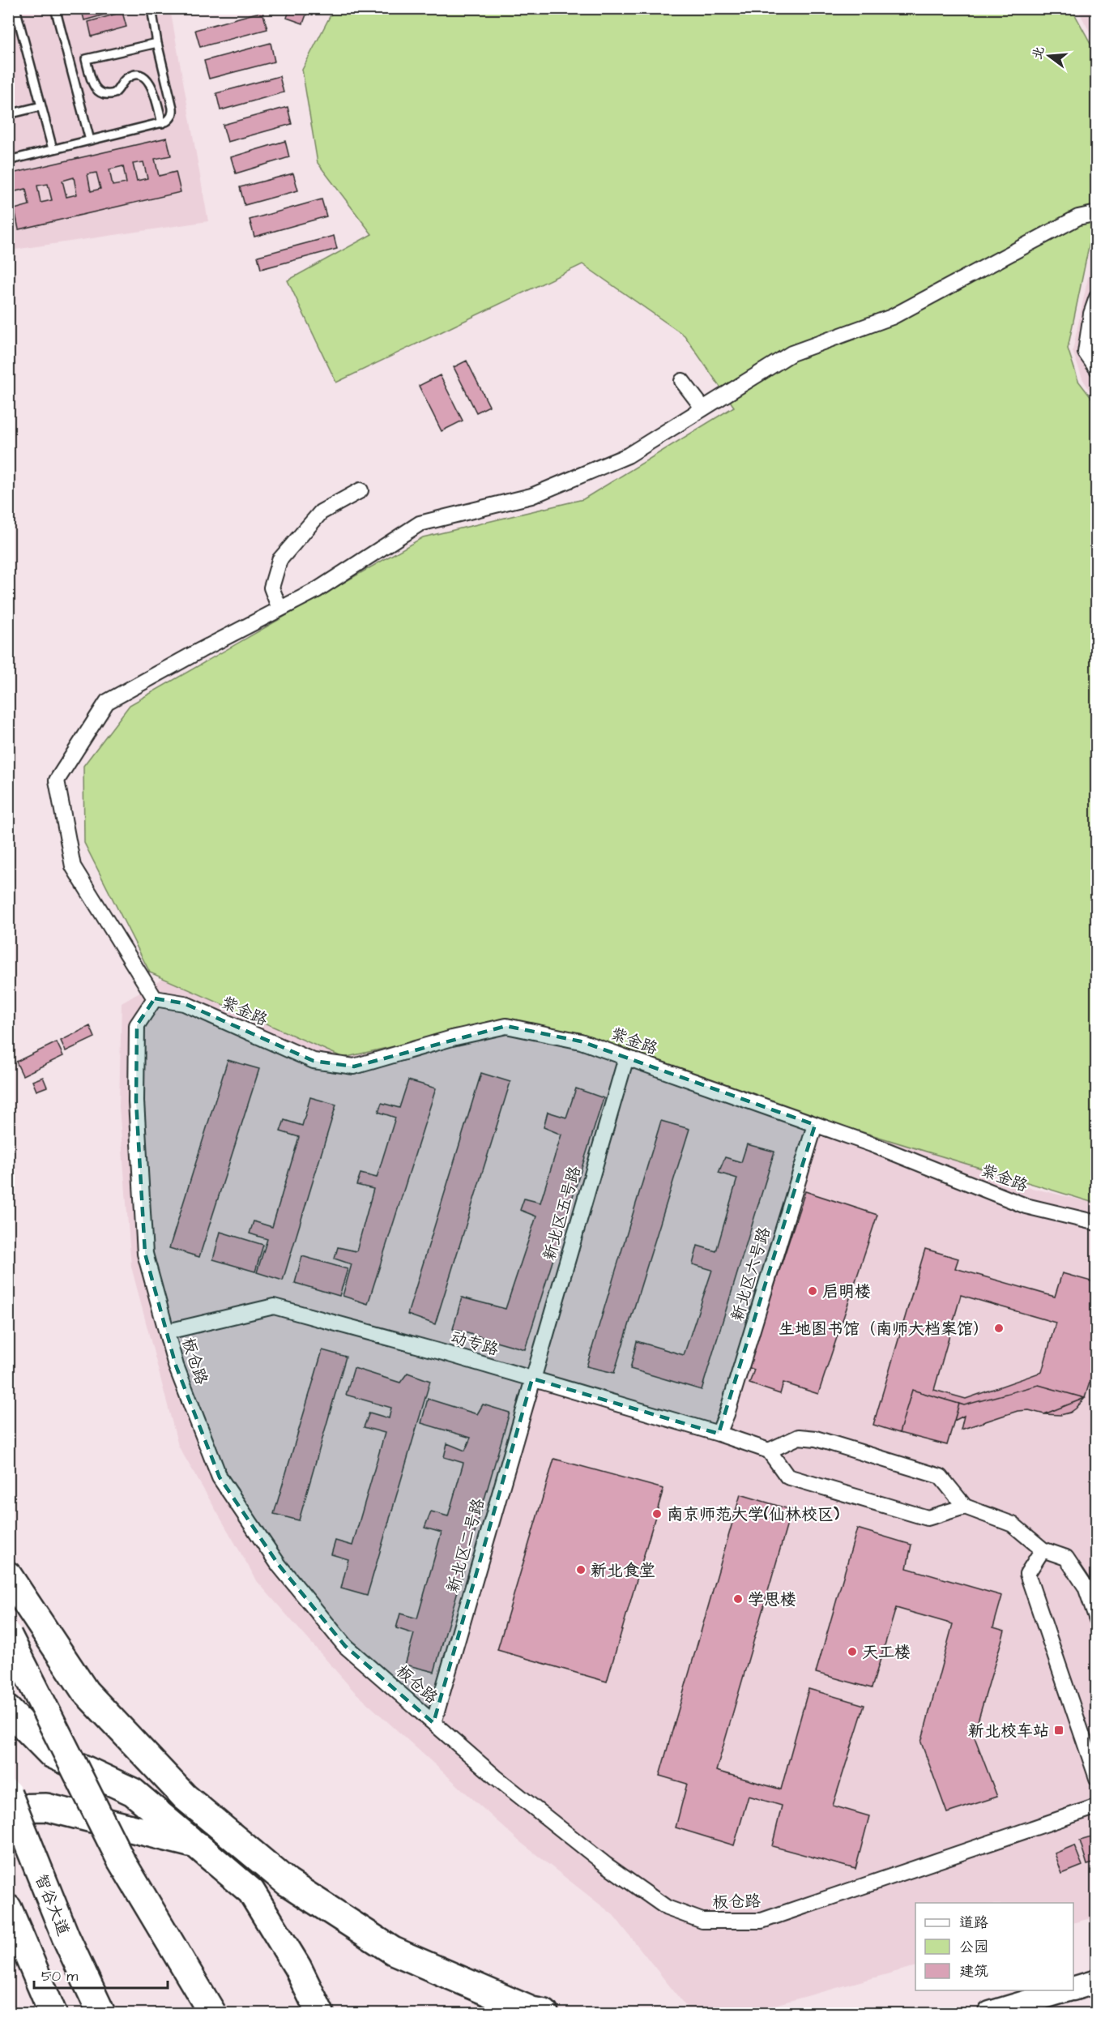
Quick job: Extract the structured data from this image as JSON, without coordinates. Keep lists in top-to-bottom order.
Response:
{
  "streets": {
    "highway": ["智谷大道"],
    "street": [
      "紫金路",
      "新北区五号路",
      "新北区六号路",
      "动专路",
      "板仓路",
      "新北区二号路"
    ]
  },
  "crossings": [
    ["紫金路", "新北区五号路"],
    ["紫金路", "新北区六号路"],
    ["紫金路", "板仓路"],
    ["新北区五号路", "动专路"],
    ["新北区五号路", "新北区二号路"],
    ["新北区六号路", "动专路"],
    ["动专路", "板仓路"],
    ["动专路", "新北区二号路"],
    ["板仓路", "新北区二号路"]
  ],
  "places": {
    "other": [
      "启明楼",
      "生地图书馆（南师大档案馆）",
      "南京师范大学(仙林校区)",
      "新北食堂",
      "学思楼",
      "天工楼"
    ],
    "transit": ["新北校车站"]
  },
  "legend": ["道路", "公园", "建筑"],
  "scale_bar": "50 m",
  "north": "left"
}
